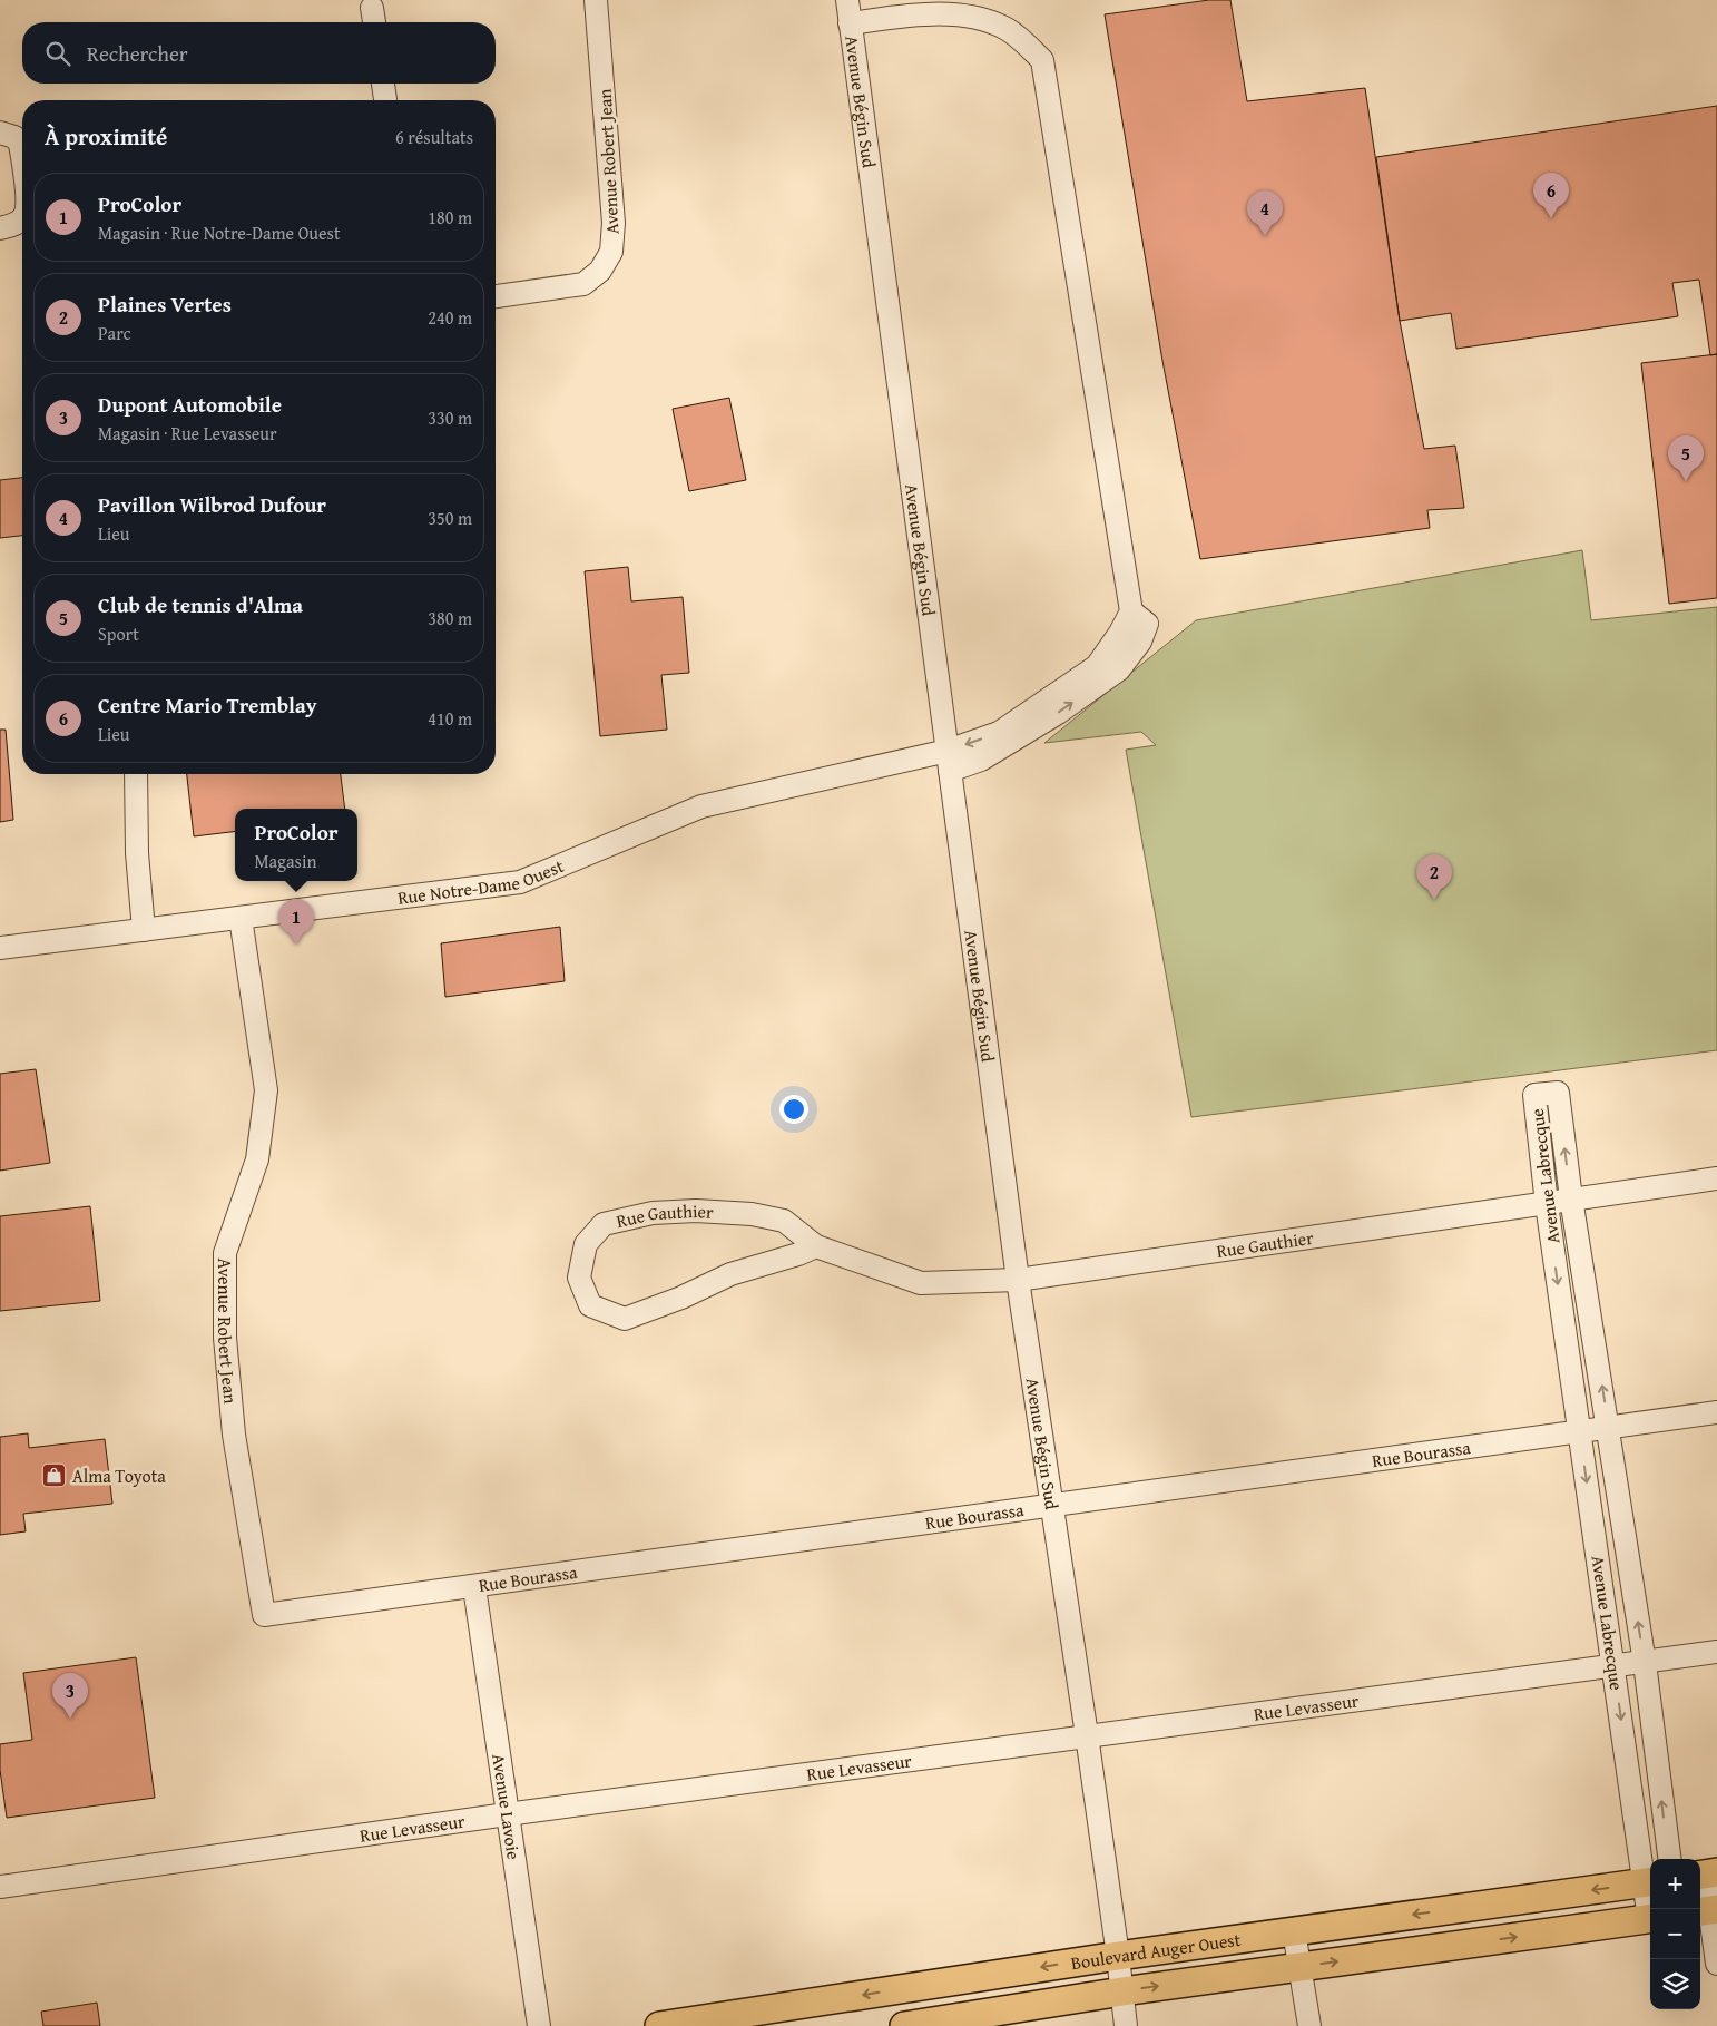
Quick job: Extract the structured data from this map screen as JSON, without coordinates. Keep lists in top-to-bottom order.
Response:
{
  "streets": {
    "main road": ["Boulevard Auger Ouest"],
    "street": [
      "Avenue Bégin Sud",
      "Avenue Robert Jean",
      "Rue Notre-Dame Ouest",
      "Avenue Labrecque",
      "Rue Gauthier",
      "Rue Bourassa",
      "Rue Levasseur",
      "Avenue Lavoie"
    ]
  },
  "crossings": [
    ["Avenue Bégin Sud", "Rue Notre-Dame Ouest"],
    ["Avenue Bégin Sud", "Rue Gauthier"],
    ["Avenue Bégin Sud", "Rue Bourassa"],
    ["Avenue Bégin Sud", "Rue Levasseur"],
    ["Avenue Bégin Sud", "Boulevard Auger Ouest"],
    ["Avenue Robert Jean", "Rue Notre-Dame Ouest"],
    ["Avenue Robert Jean", "Rue Bourassa"],
    ["Avenue Labrecque", "Rue Gauthier"],
    ["Avenue Labrecque", "Rue Bourassa"],
    ["Avenue Labrecque", "Rue Levasseur"],
    ["Avenue Labrecque", "Boulevard Auger Ouest"],
    ["Rue Bourassa", "Avenue Lavoie"],
    ["Rue Levasseur", "Avenue Lavoie"]
  ],
  "places": {
    "shop": ["Alma Toyota"]
  },
  "page": {
    "search": "Rechercher",
    "heading": ["À proximité", "6 résultats"],
    "pins": [
      "6",
      "4",
      "5",
      "2",
      "1",
      "3"
    ],
    "list": [
      {
        "mark": "1",
        "name": "ProColor",
        "note": "Magasin · Rue Notre-Dame Ouest",
        "value": "180 m"
      },
      {
        "mark": "2",
        "name": "Plaines Vertes",
        "note": "Parc",
        "value": "240 m"
      },
      {
        "mark": "3",
        "name": "Dupont Automobile",
        "note": "Magasin · Rue Levasseur",
        "value": "330 m"
      },
      {
        "mark": "4",
        "name": "Pavillon Wilbrod Dufour",
        "note": "Lieu",
        "value": "350 m"
      },
      {
        "mark": "5",
        "name": "Club de tennis d'Alma",
        "note": "Sport",
        "value": "380 m"
      },
      {
        "mark": "6",
        "name": "Centre Mario Tremblay",
        "note": "Lieu",
        "value": "410 m"
      }
    ],
    "popup": ["ProColor", "Magasin"],
    "map_buttons": ["+", "−"]
  }
}
